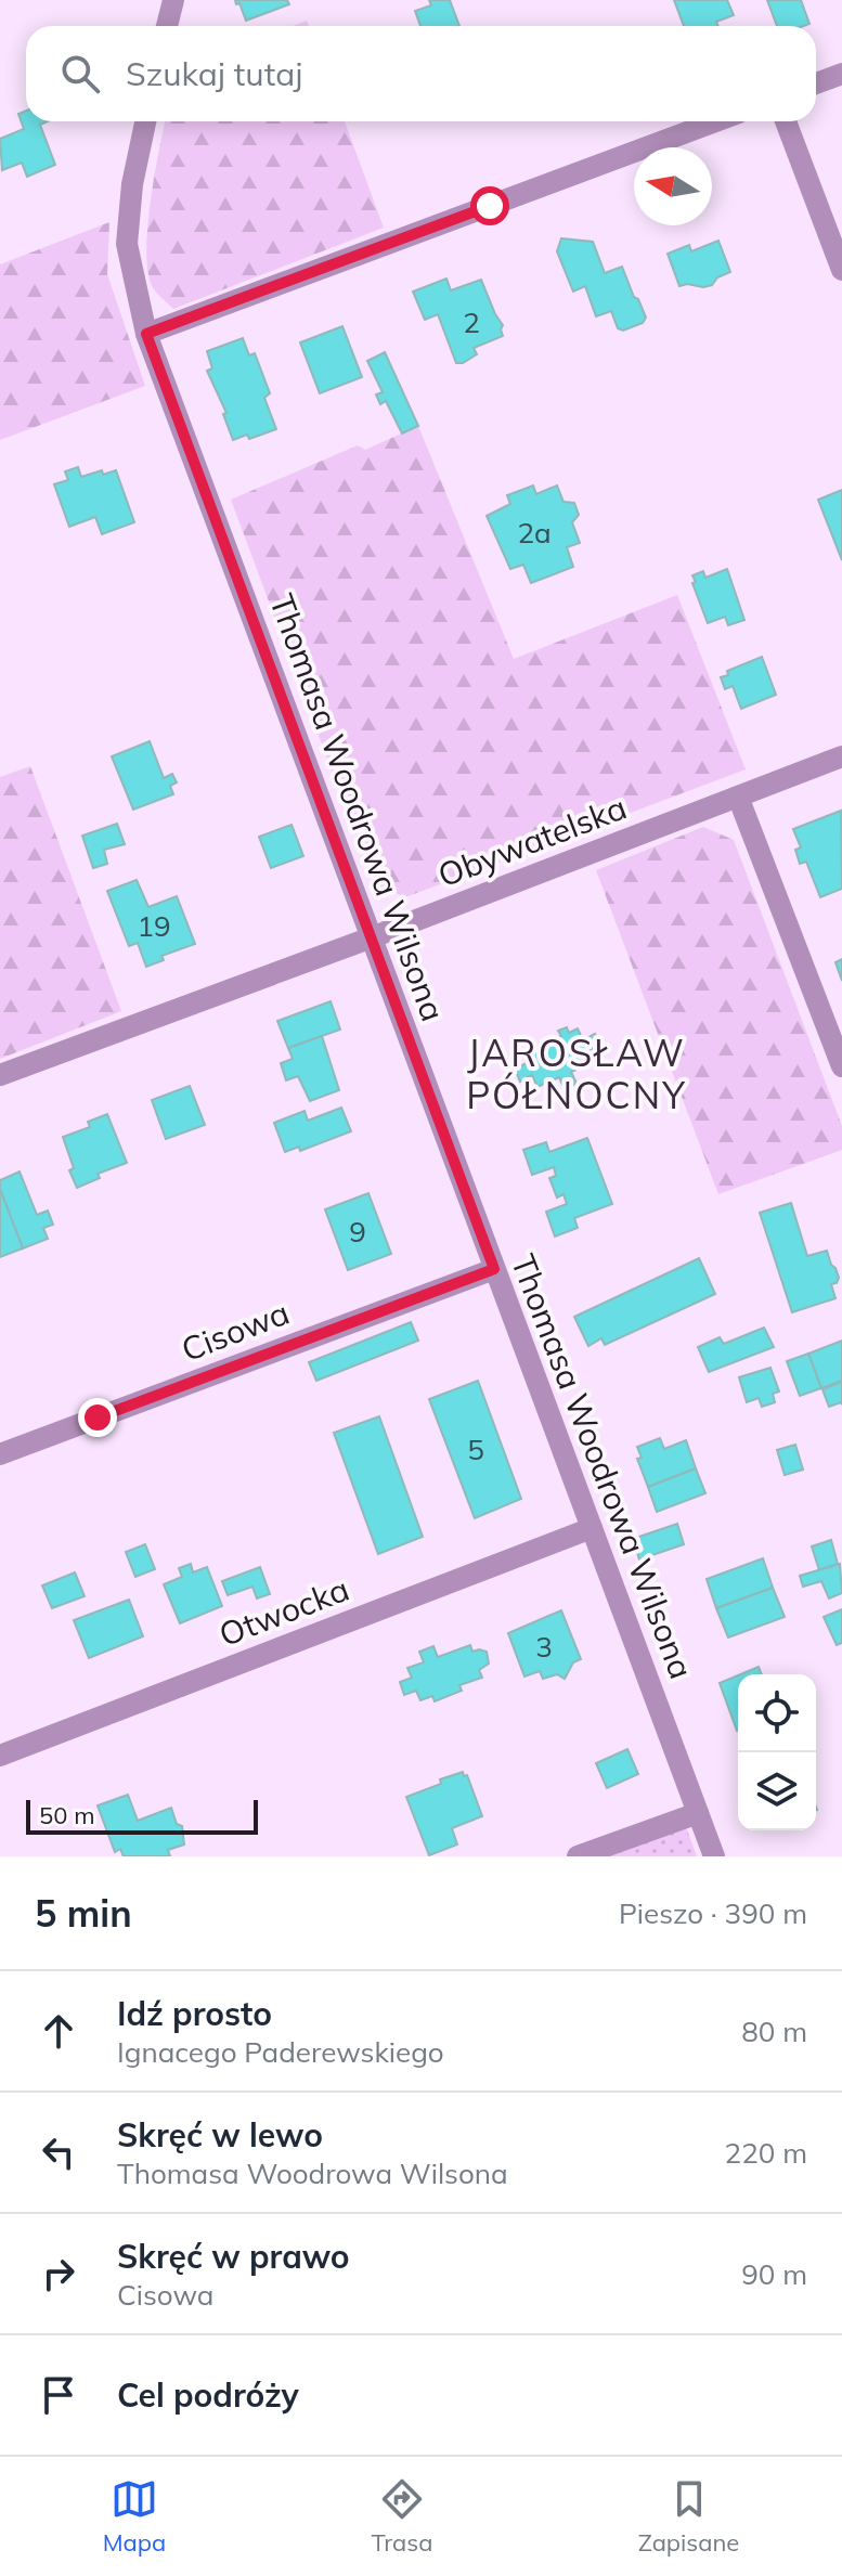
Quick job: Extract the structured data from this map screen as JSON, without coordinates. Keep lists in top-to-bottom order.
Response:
{
  "streets": {
    "street": [
      "Thomasa Woodrowa Wilsona",
      "Obywatelska",
      "Cisowa",
      "Otwocka"
    ]
  },
  "crossings": [
    ["Thomasa Woodrowa Wilsona", "Obywatelska"],
    ["Thomasa Woodrowa Wilsona", "Cisowa"],
    ["Thomasa Woodrowa Wilsona", "Otwocka"]
  ],
  "districts": ["JAROSŁAW PÓŁNOCNY"],
  "house_numbers": [
    "2",
    "2a",
    "19",
    "9",
    "5",
    "3"
  ],
  "scale_bar": "50 m",
  "north": "left",
  "page": {
    "search": "Szukaj tutaj",
    "scale": "50 m",
    "heading": ["5 min", "Pieszo · 390 m"],
    "list": [
      ["Idź prosto", "Ignacego Paderewskiego", "80 m"],
      ["Skręć w lewo", "Thomasa Woodrowa Wilsona", "220 m"],
      ["Skręć w prawo", "Cisowa", "90 m"],
      "Cel podróży"
    ],
    "nav": ["Mapa", "Trasa", "Zapisane"]
  }
}
